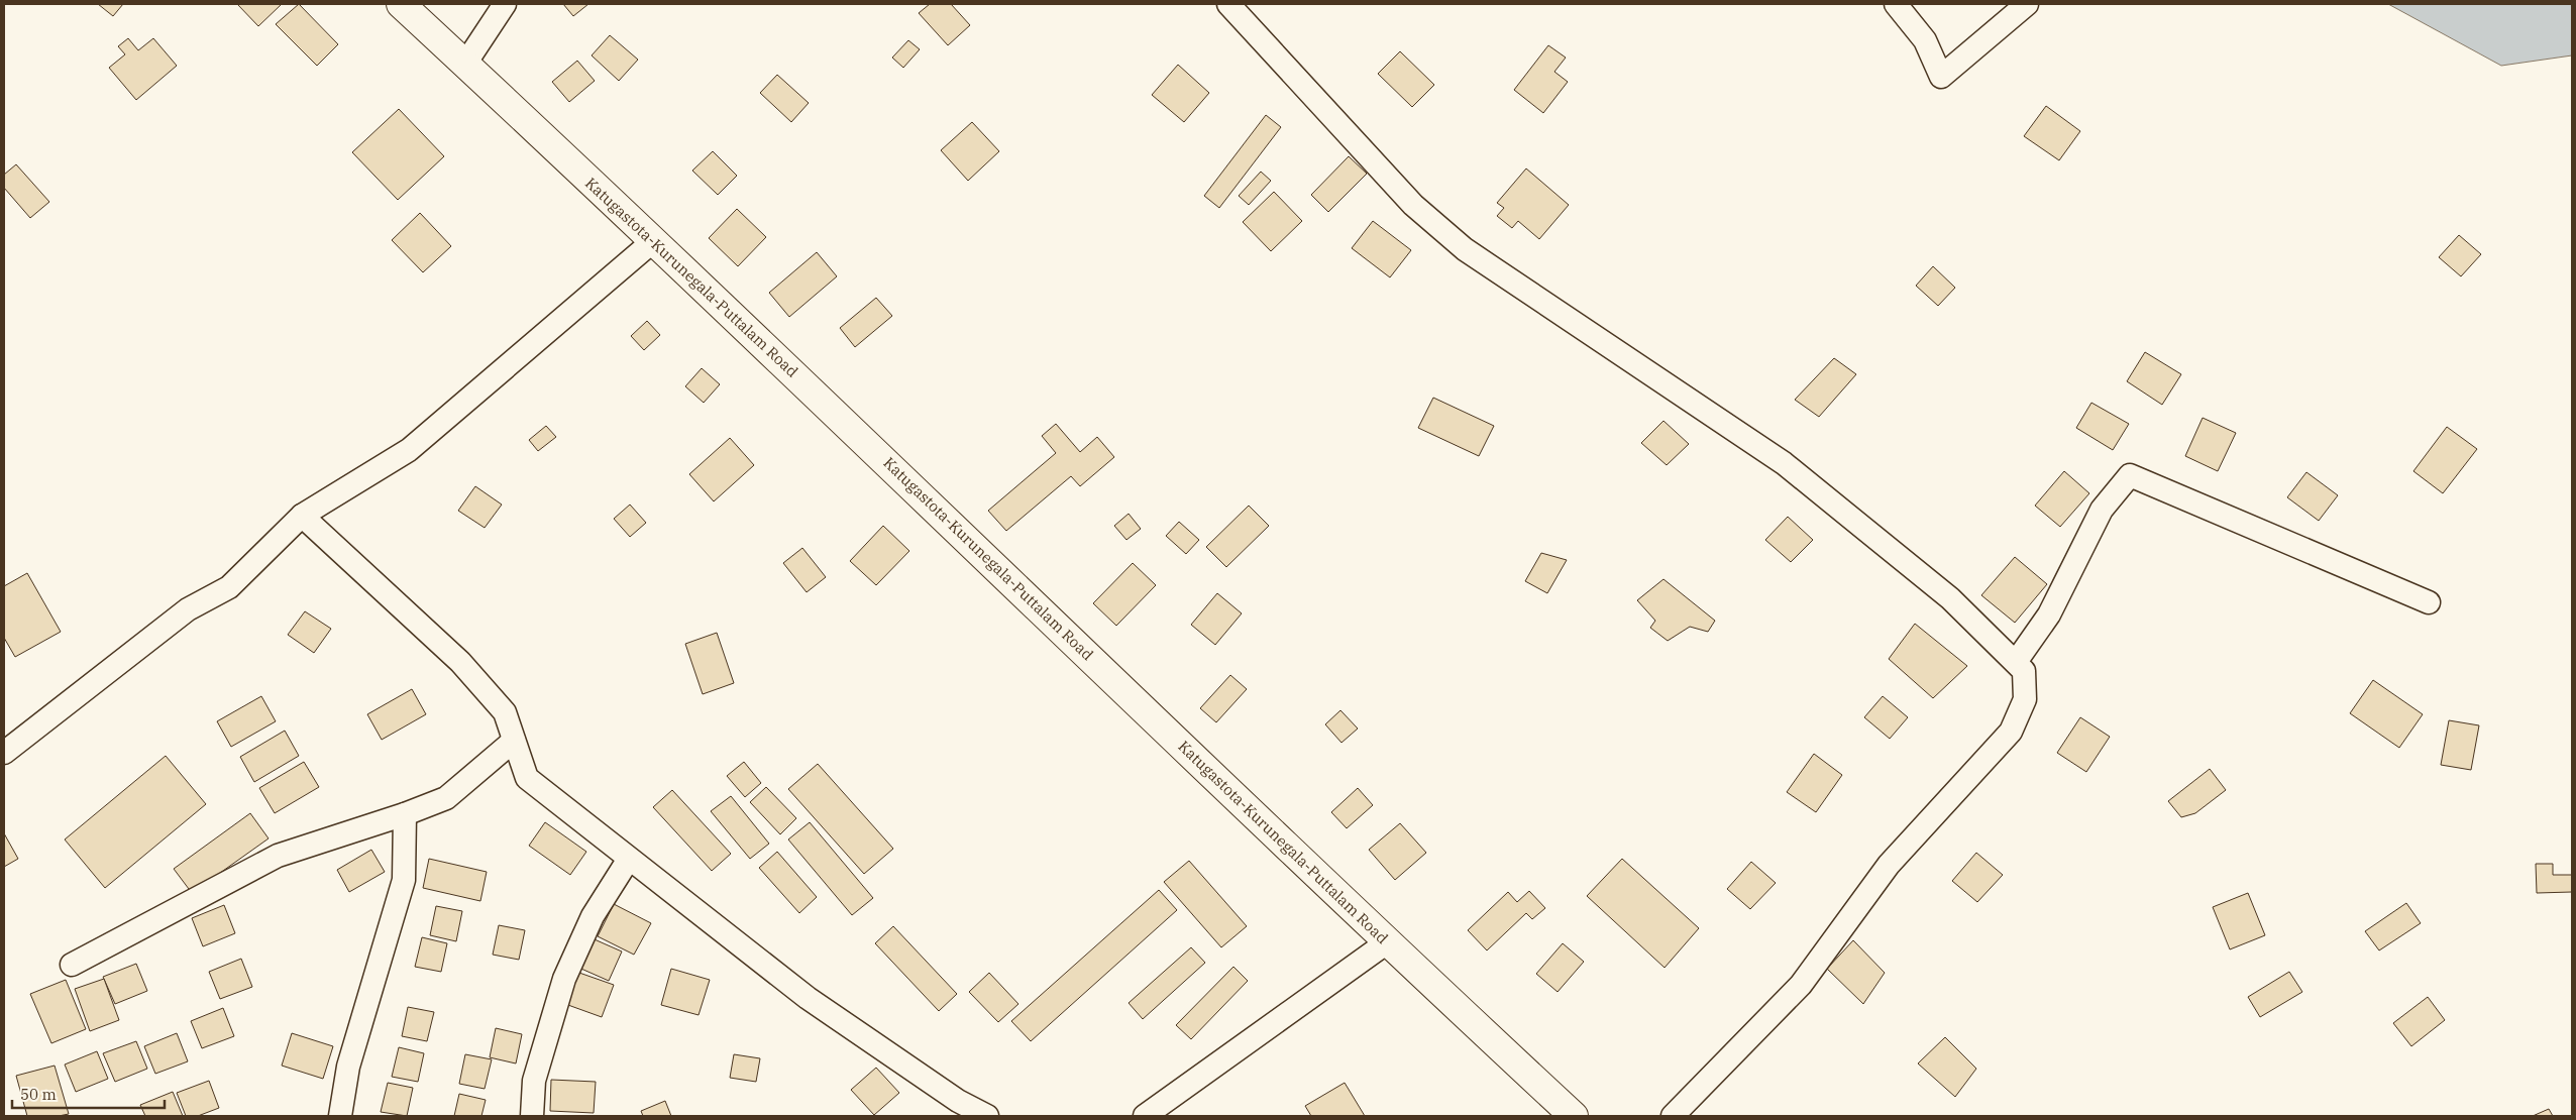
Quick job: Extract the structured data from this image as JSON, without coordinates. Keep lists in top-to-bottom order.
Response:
{
  "streets": {
    "highway": ["Katugastota-Kurunegala-Puttalam Road"]
  },
  "scale_bar": "50 m"
}
